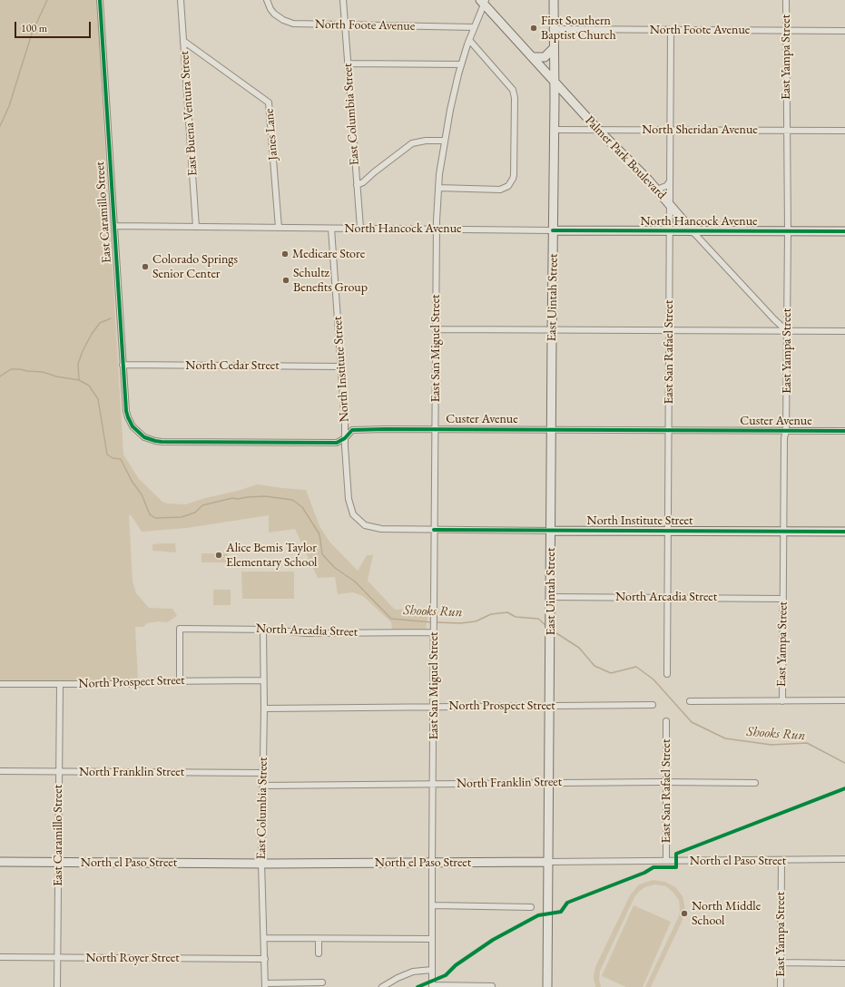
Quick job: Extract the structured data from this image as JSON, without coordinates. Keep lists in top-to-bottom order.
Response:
{
  "streets": {
    "main road": [
      "Palmer Park Boulevard",
      "North Hancock Avenue",
      "East Uintah Street",
      "North Institute Street",
      "North el Paso Street"
    ],
    "street": [
      "North Foote Avenue",
      "East Yampa Street",
      "East Buena Ventura Street",
      "East Columbia Street",
      "North Sheridan Avenue",
      "Janes Lane",
      "East Caramillo Street",
      "East San Miguel Street",
      "East San Rafael Street",
      "North Cedar Street",
      "Custer Avenue",
      "North Arcadia Street",
      "North Prospect Street",
      "North Franklin Street",
      "North Royer Street"
    ]
  },
  "crossings": [
    ["North Foote Avenue", "East Yampa Street"],
    ["North Foote Avenue", "East Columbia Street"],
    ["North Foote Avenue", "East Uintah Street"],
    ["North Foote Avenue", "East San Miguel Street"],
    ["North Foote Avenue", "East San Rafael Street"],
    ["East Yampa Street", "North Sheridan Avenue"],
    ["East Yampa Street", "Palmer Park Boulevard"],
    ["East Yampa Street", "North Hancock Avenue"],
    ["East Yampa Street", "North Institute Street"],
    ["East Yampa Street", "Custer Avenue"],
    ["East Yampa Street", "North Arcadia Street"],
    ["East Yampa Street", "North el Paso Street"],
    ["East Buena Ventura Street", "Janes Lane"],
    ["East Buena Ventura Street", "North Hancock Avenue"],
    ["East Columbia Street", "North Hancock Avenue"],
    ["East Columbia Street", "North Arcadia Street"],
    ["East Columbia Street", "North Prospect Street"],
    ["East Columbia Street", "North Franklin Street"],
    ["East Columbia Street", "North el Paso Street"],
    ["East Columbia Street", "North Royer Street"],
    ["North Sheridan Avenue", "Palmer Park Boulevard"],
    ["North Sheridan Avenue", "East Uintah Street"],
    ["North Sheridan Avenue", "East San Rafael Street"],
    ["Janes Lane", "North Hancock Avenue"],
    ["Palmer Park Boulevard", "North Hancock Avenue"],
    ["Palmer Park Boulevard", "East Uintah Street"],
    ["Palmer Park Boulevard", "East San Miguel Street"],
    ["Palmer Park Boulevard", "East San Rafael Street"],
    ["East Caramillo Street", "North Hancock Avenue"],
    ["East Caramillo Street", "North Cedar Street"],
    ["East Caramillo Street", "Custer Avenue"],
    ["East Caramillo Street", "North Prospect Street"],
    ["East Caramillo Street", "North Franklin Street"],
    ["East Caramillo Street", "North el Paso Street"],
    ["East Caramillo Street", "North Royer Street"],
    ["North Hancock Avenue", "East Uintah Street"],
    ["North Hancock Avenue", "East San Miguel Street"],
    ["North Hancock Avenue", "East San Rafael Street"],
    ["North Hancock Avenue", "North Institute Street"],
    ["East Uintah Street", "North Institute Street"],
    ["East Uintah Street", "Custer Avenue"],
    ["East Uintah Street", "North Arcadia Street"],
    ["East Uintah Street", "North Prospect Street"],
    ["East Uintah Street", "North Franklin Street"],
    ["East Uintah Street", "North el Paso Street"],
    ["East San Miguel Street", "North Institute Street"],
    ["East San Miguel Street", "Custer Avenue"],
    ["East San Miguel Street", "North Arcadia Street"],
    ["East San Miguel Street", "North Prospect Street"],
    ["East San Miguel Street", "North Franklin Street"],
    ["East San Miguel Street", "North el Paso Street"],
    ["East San Rafael Street", "North Institute Street"],
    ["East San Rafael Street", "Custer Avenue"],
    ["East San Rafael Street", "North Arcadia Street"],
    ["East San Rafael Street", "North Franklin Street"],
    ["East San Rafael Street", "North el Paso Street"],
    ["North Cedar Street", "North Institute Street"],
    ["North Institute Street", "Custer Avenue"],
    ["North Arcadia Street", "North Prospect Street"]
  ],
  "water": ["Shooks Run"],
  "places": [
    "First Southern Baptist Church",
    "Medicare Store",
    "Colorado Springs Senior Center",
    "Schultz Benefits Group",
    "Alice Bemis Taylor Elementary School",
    "North Middle School"
  ],
  "scale_bar": "100 m"
}
